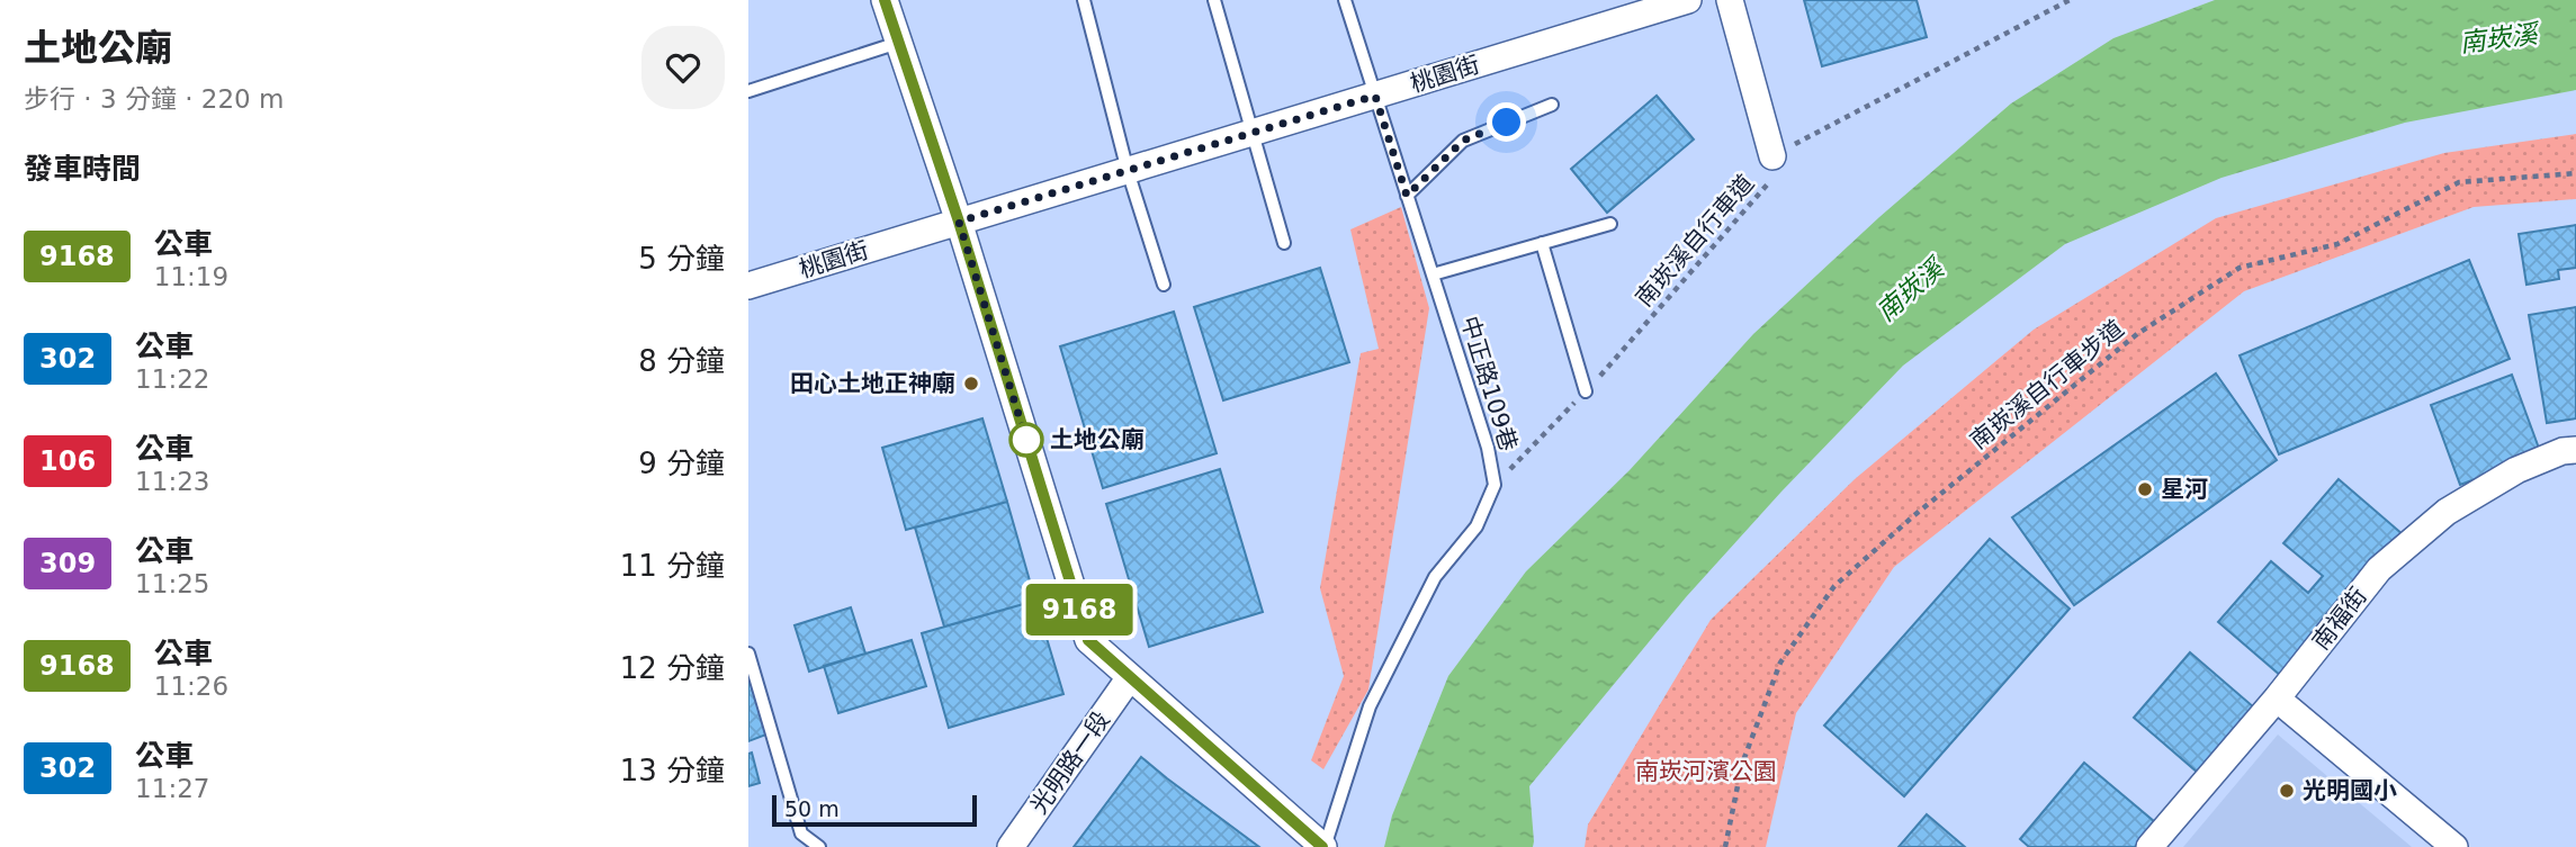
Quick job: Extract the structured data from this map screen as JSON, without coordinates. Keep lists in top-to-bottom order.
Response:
{
  "streets": {
    "street": ["桃園街", "南福街", "光明路一段"],
    "lane": ["中正路109巷"],
    "path": ["南崁溪自行車道", "南崁溪自行車步道"]
  },
  "crossings": [
    ["桃園街", "中正路109巷"],
    ["南崁溪自行車道", "中正路109巷"]
  ],
  "water": ["南崁溪"],
  "parks": ["南崁河濱公園"],
  "places": [
    "田心土地正神廟",
    "土地公廟",
    "星河",
    "光明國小"
  ],
  "lines": ["bus line 9168"],
  "scale_bar": "50 m",
  "page": {
    "heading": [
      ["土地公廟", "步行 · 3 分鐘 · 220 m"],
      "發車時間"
    ],
    "on_map": "9168",
    "list": [
      {
        "mark": "9168",
        "name": "公車",
        "note": "11:19",
        "value": "5 分鐘"
      },
      {
        "mark": "302",
        "name": "公車",
        "note": "11:22",
        "value": "8 分鐘"
      },
      {
        "mark": "106",
        "name": "公車",
        "note": "11:23",
        "value": "9 分鐘"
      },
      {
        "mark": "309",
        "name": "公車",
        "note": "11:25",
        "value": "11 分鐘"
      },
      {
        "mark": "9168",
        "name": "公車",
        "note": "11:26",
        "value": "12 分鐘"
      },
      {
        "mark": "302",
        "name": "公車",
        "note": "11:27",
        "value": "13 分鐘"
      }
    ],
    "scale": "50 m"
  }
}
